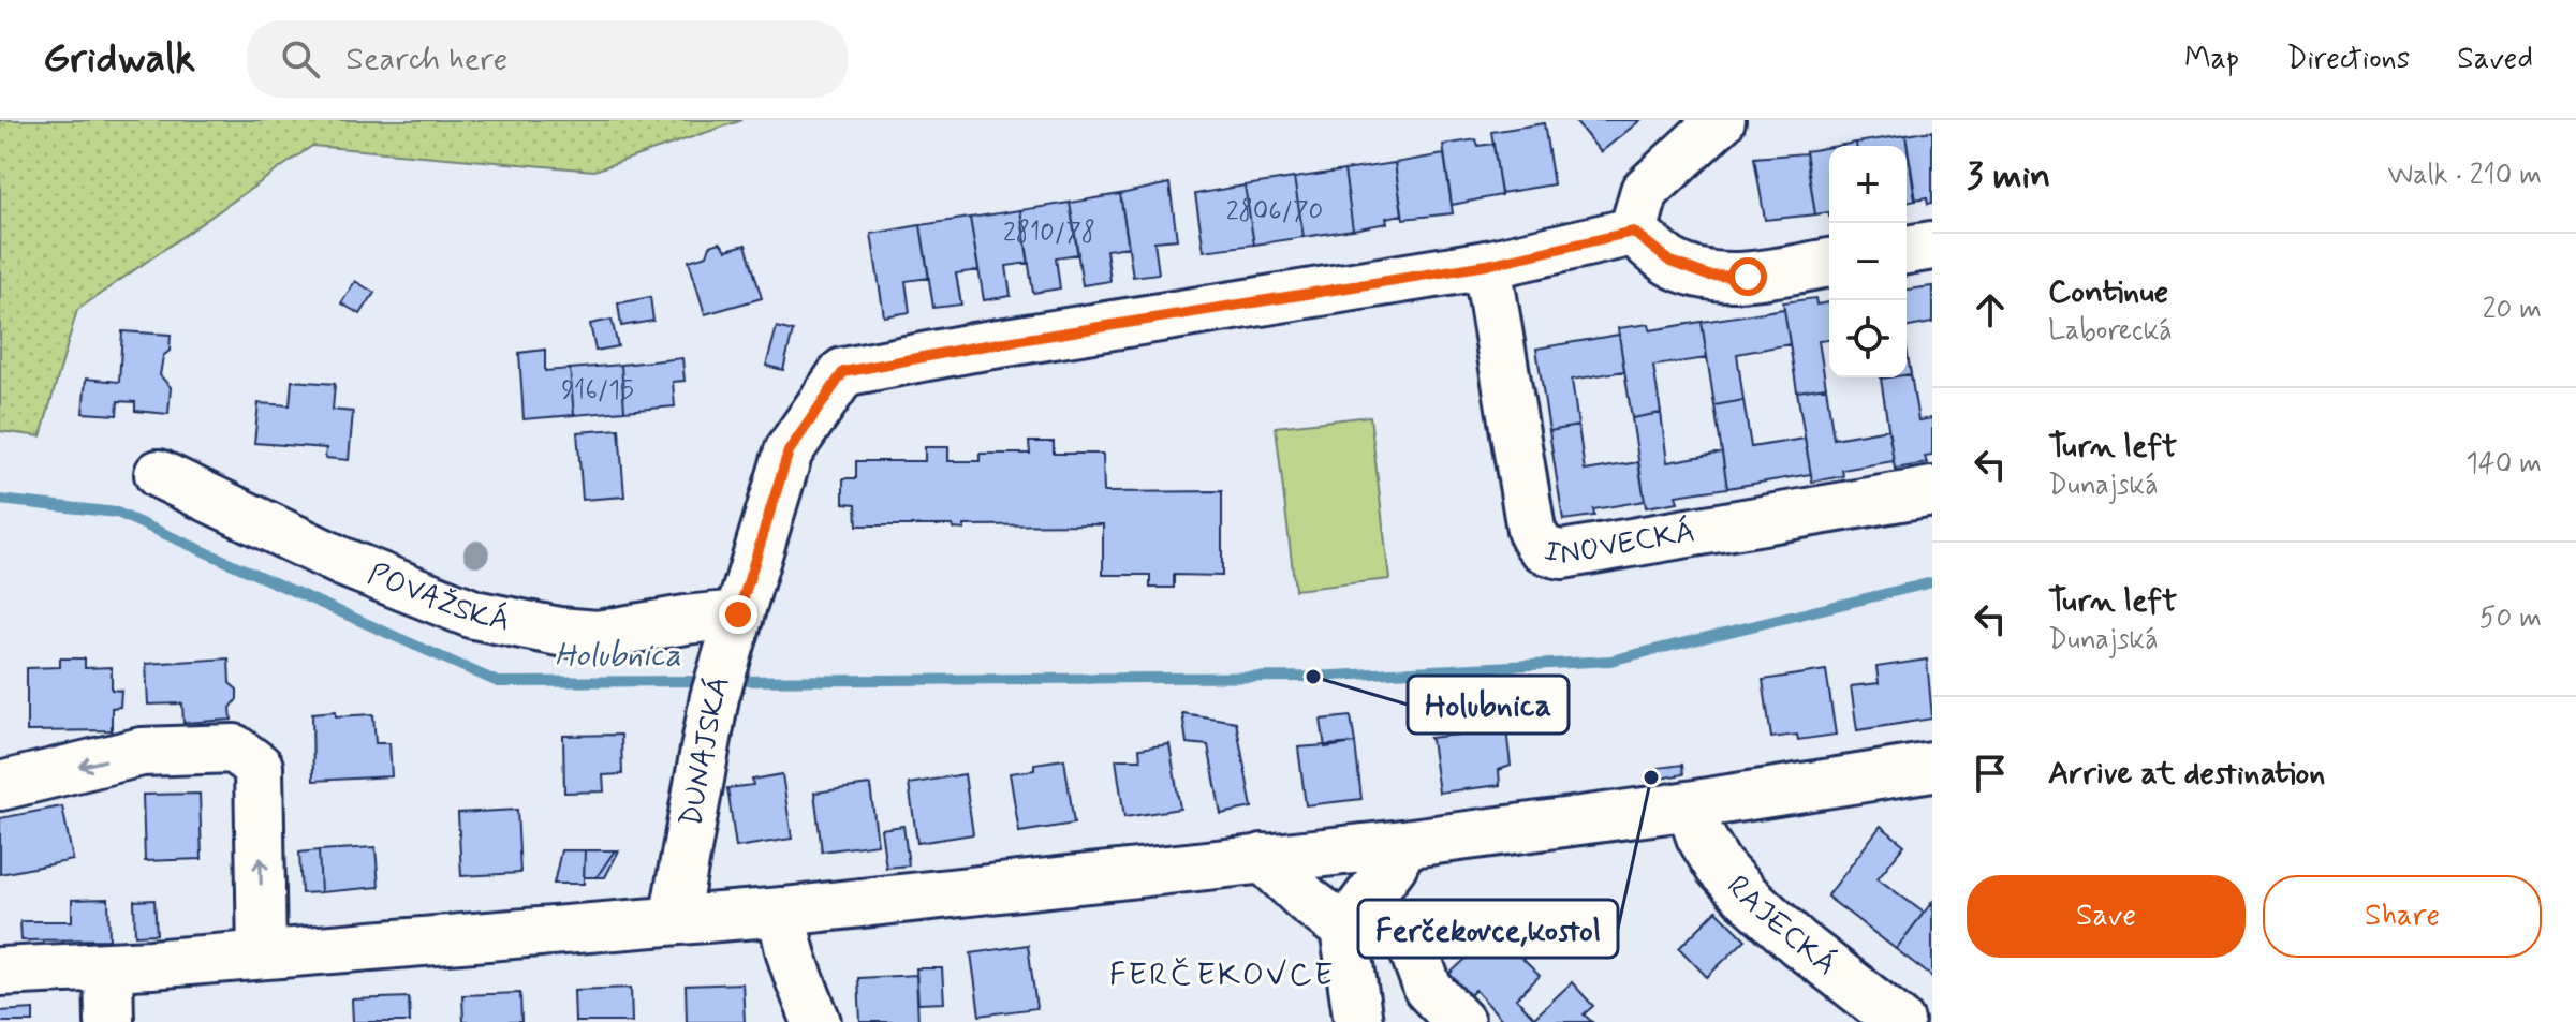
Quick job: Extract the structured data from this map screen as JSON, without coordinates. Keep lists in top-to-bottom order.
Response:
{
  "streets": {
    "street": [
      "INOVECKÁ",
      "POVAŽSKÁ",
      "DUNAJSKÁ",
      "RAJECKÁ"
    ]
  },
  "crossings": [
    ["INOVECKÁ", "DUNAJSKÁ"],
    ["POVAŽSKÁ", "DUNAJSKÁ"]
  ],
  "districts": ["FERČEKOVCE"],
  "water": ["Holubnica"],
  "places": ["Holubnica", "Ferčekovce,kostol"],
  "house_numbers": ["2806/70", "2810/78", "916/15"],
  "page": {
    "header": "Gridwalk",
    "search": "Search here",
    "nav": ["Map", "Directions", "Saved"],
    "heading": ["3 min", "Walk · 210 m"],
    "map_buttons": ["+", "−"],
    "list": [
      ["Continue", "Laborecká", "20 m"],
      ["Turn left", "Dunajská", "140 m"],
      ["Turn left", "Dunajská", "50 m"],
      "Arrive at destination"
    ],
    "buttons": ["Save", "Share"]
  }
}
